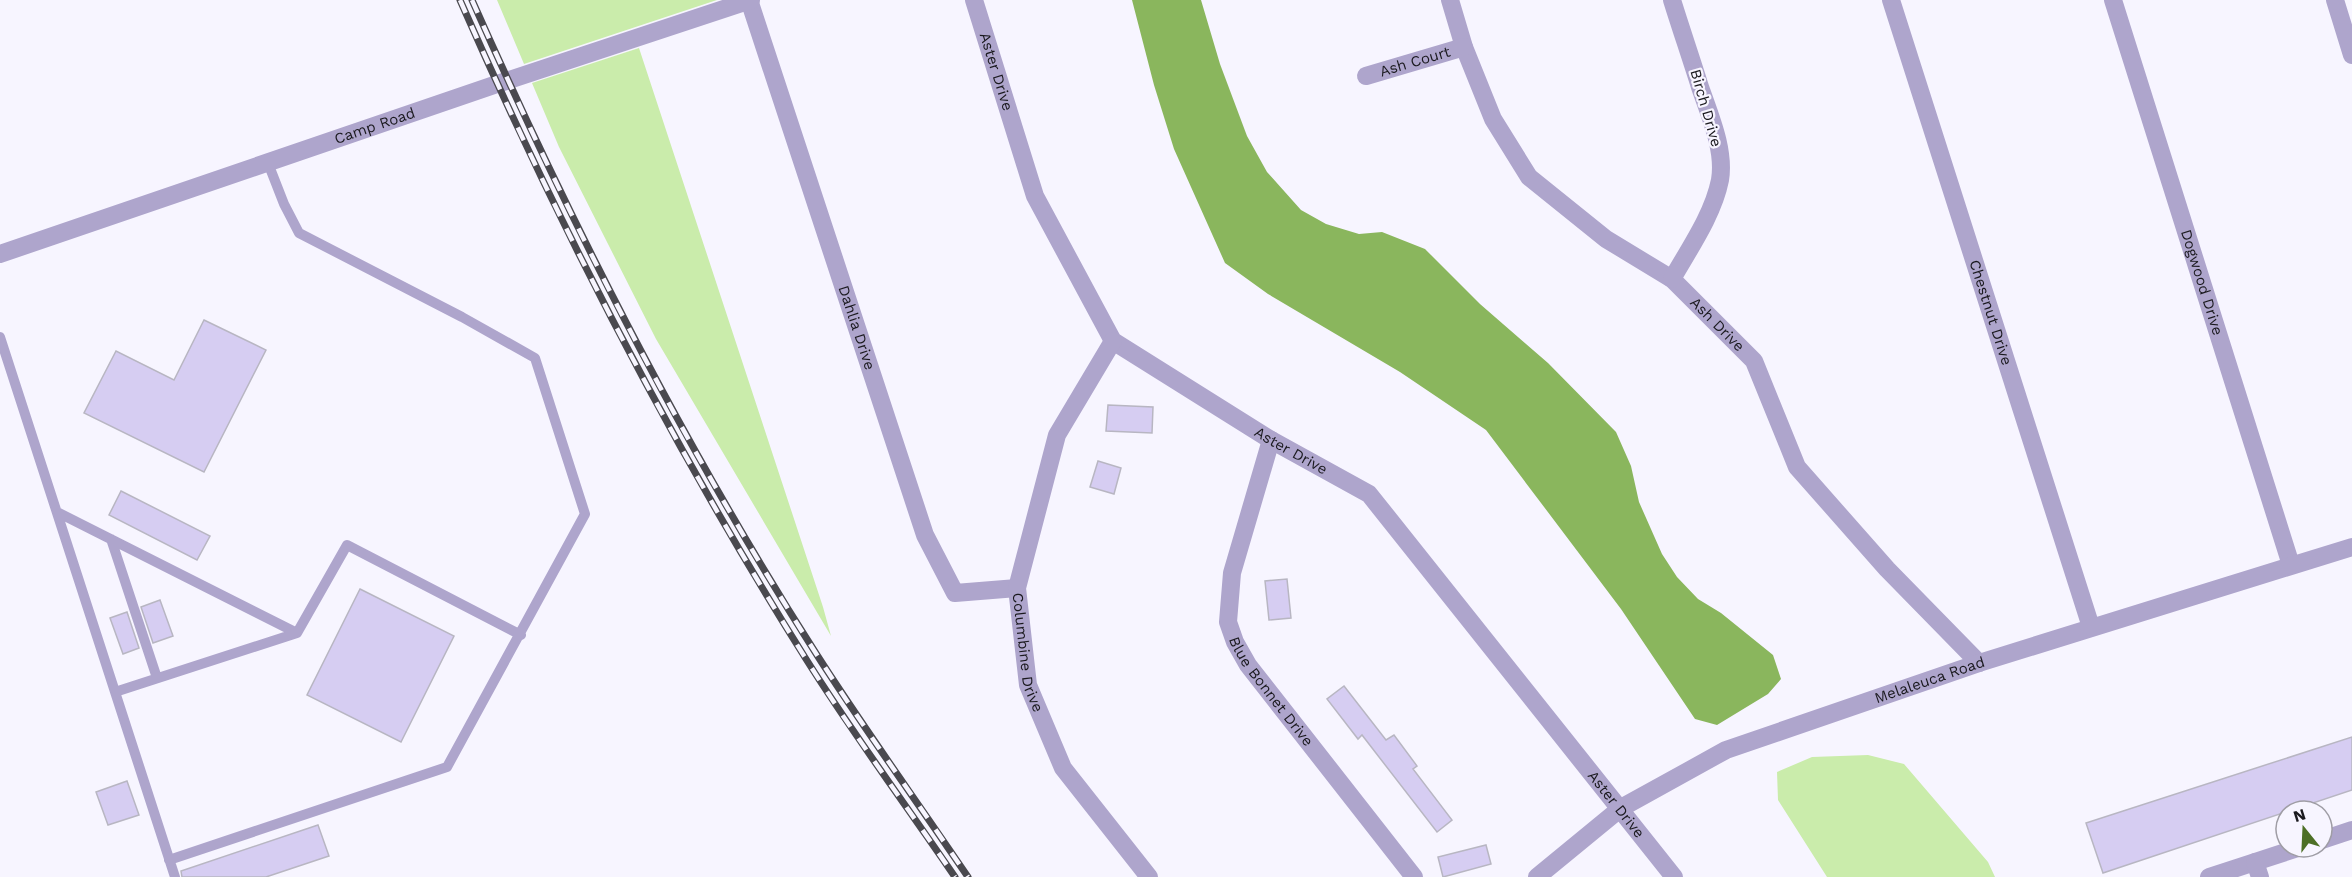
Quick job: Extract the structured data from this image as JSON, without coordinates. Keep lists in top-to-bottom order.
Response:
{
  "streets": {
    "street": [
      "Ash Court",
      "Aster Drive",
      "Birch Drive",
      "Camp Road",
      "Dogwood Drive",
      "Chestnut Drive",
      "Ash Drive",
      "Dahlia Drive",
      "Columbine Drive",
      "Melaleuca Road",
      "Blue Bonnet Drive"
    ]
  },
  "crossings": [
    ["Ash Court", "Ash Drive"],
    ["Aster Drive", "Columbine Drive"],
    ["Aster Drive", "Melaleuca Road"],
    ["Aster Drive", "Blue Bonnet Drive"],
    ["Birch Drive", "Ash Drive"],
    ["Camp Road", "Dahlia Drive"],
    ["Dogwood Drive", "Melaleuca Road"],
    ["Chestnut Drive", "Melaleuca Road"],
    ["Ash Drive", "Melaleuca Road"],
    ["Dahlia Drive", "Columbine Drive"]
  ],
  "north": "top"
}
